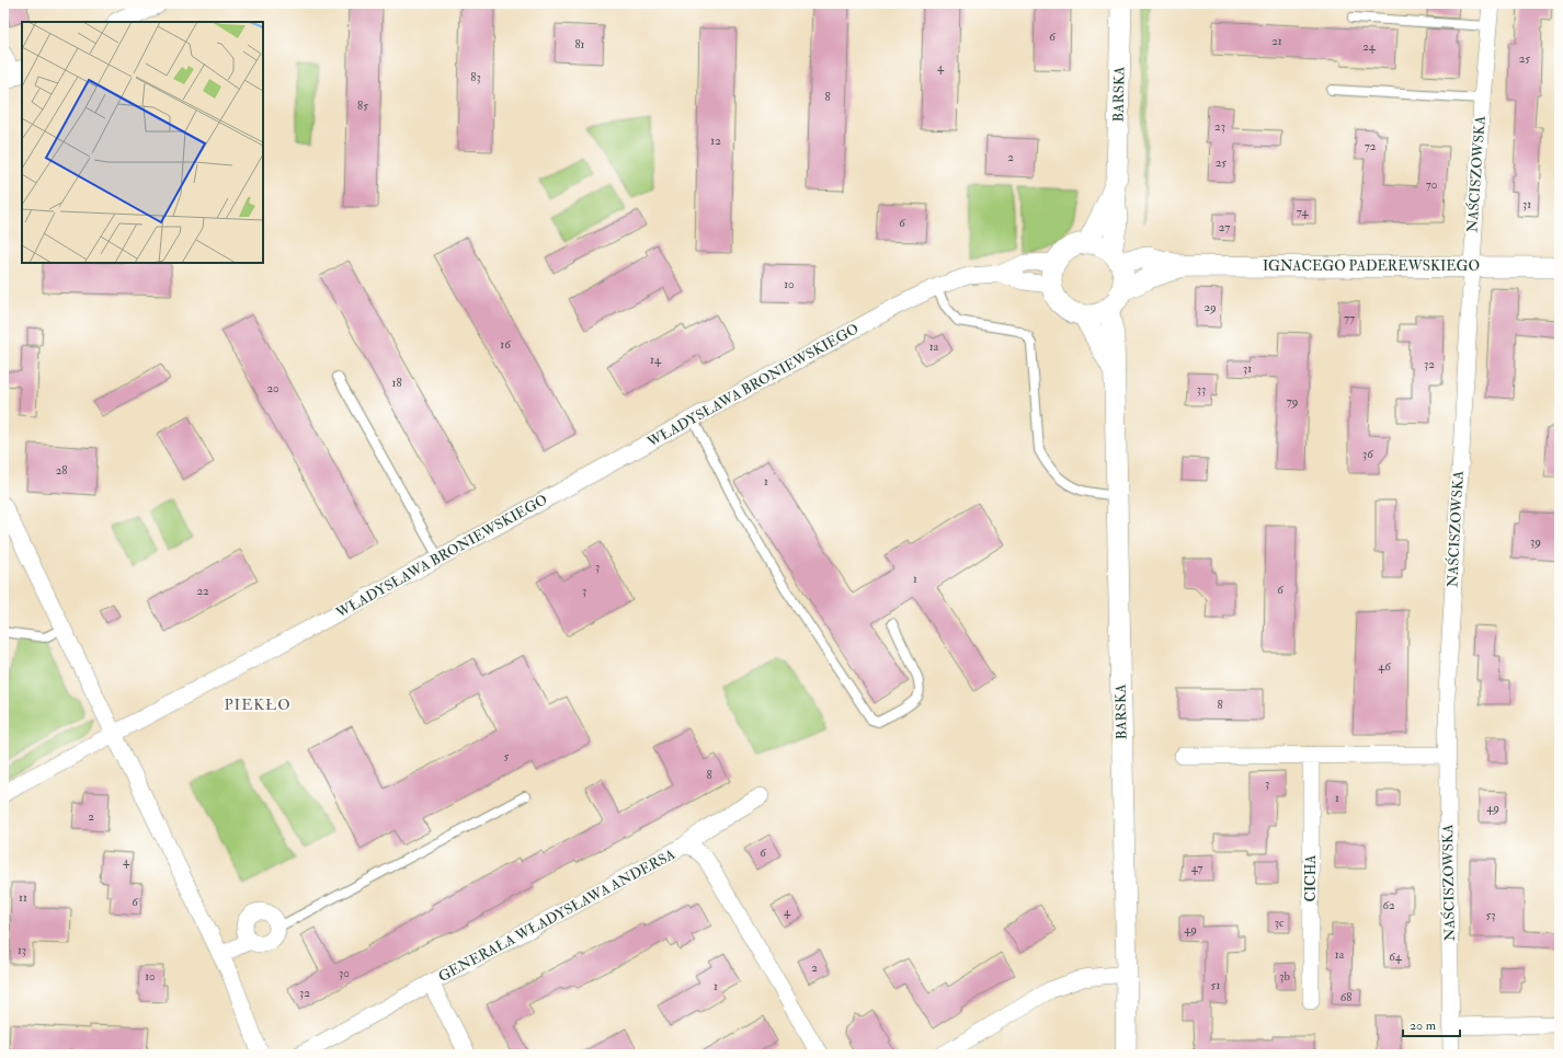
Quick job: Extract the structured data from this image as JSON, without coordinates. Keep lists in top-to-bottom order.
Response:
{
  "streets": {
    "street": [
      "BARSKA",
      "NAŚCISZOWSKA",
      "IGNACEGO PADEREWSKIEGO",
      "WŁADYSŁAWA BRONIEWSKIEGO",
      "CICHA",
      "GENERAŁA WŁADYSŁAWA ANDERSA"
    ]
  },
  "crossings": [
    ["BARSKA", "IGNACEGO PADEREWSKIEGO"],
    ["BARSKA", "WŁADYSŁAWA BRONIEWSKIEGO"],
    ["NAŚCISZOWSKA", "IGNACEGO PADEREWSKIEGO"],
    ["IGNACEGO PADEREWSKIEGO", "WŁADYSŁAWA BRONIEWSKIEGO"]
  ],
  "districts": ["PIEKŁO"],
  "house_numbers": [
    "6",
    "21",
    "81",
    "24",
    "25",
    "4",
    "83",
    "8",
    "85",
    "23",
    "12",
    "72",
    "2",
    "25",
    "70",
    "31",
    "74",
    "6",
    "27",
    "10",
    "29",
    "77",
    "16",
    "1a",
    "14",
    "32",
    "31",
    "18",
    "20",
    "33",
    "79",
    "36",
    "28",
    "1",
    "39",
    "3",
    "1",
    "6",
    "22",
    "3",
    "46",
    "8",
    "5",
    "8",
    "3",
    "1",
    "49",
    "2",
    "6",
    "4",
    "47",
    "11",
    "6",
    "62",
    "4",
    "53",
    "3c",
    "49",
    "13",
    "1a",
    "64",
    "2",
    "30",
    "10",
    "3b",
    "51",
    "1",
    "32",
    "68"
  ],
  "scale_bar": "20 m"
}
